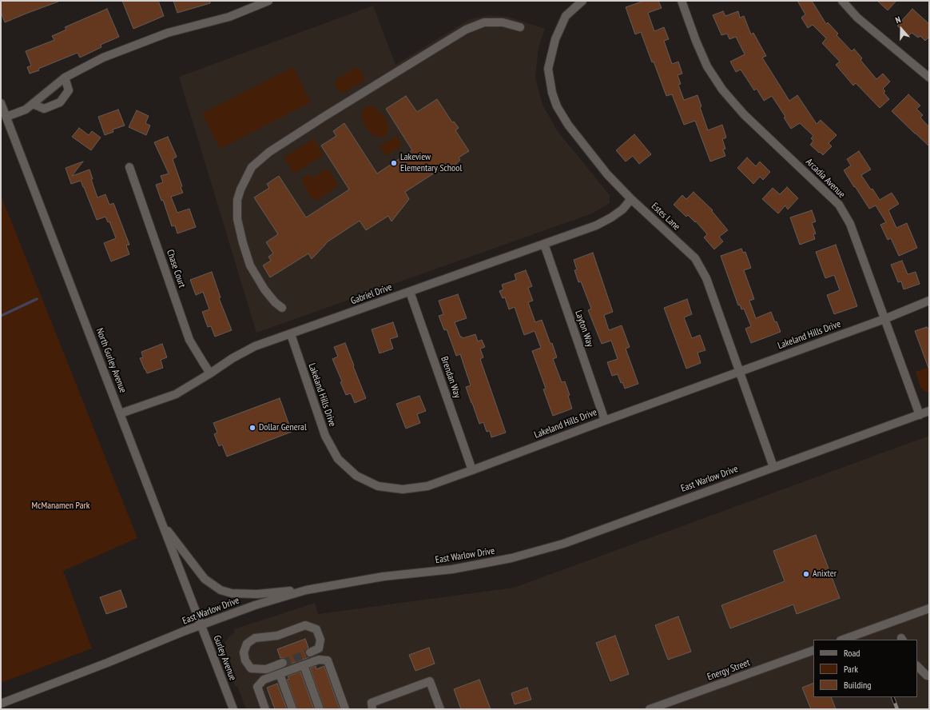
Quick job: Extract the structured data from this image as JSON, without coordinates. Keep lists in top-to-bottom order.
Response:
{
  "streets": {
    "street": [
      "Arcadia Avenue",
      "Estes Lane",
      "Chase Court",
      "Gabriel Drive",
      "Layton Way",
      "Lakeland Hills Drive",
      "North Gurley Avenue",
      "Brendan Way",
      "East Warlow Drive",
      "Gurley Avenue",
      "Energy Street"
    ]
  },
  "crossings": [
    ["Arcadia Avenue", "Lakeland Hills Drive"],
    ["Arcadia Avenue", "East Warlow Drive"],
    ["Estes Lane", "Gabriel Drive"],
    ["Estes Lane", "Lakeland Hills Drive"],
    ["Estes Lane", "East Warlow Drive"],
    ["Chase Court", "Gabriel Drive"],
    ["Gabriel Drive", "Layton Way"],
    ["Gabriel Drive", "Lakeland Hills Drive"],
    ["Gabriel Drive", "North Gurley Avenue"],
    ["Gabriel Drive", "Brendan Way"],
    ["Layton Way", "Lakeland Hills Drive"],
    ["Lakeland Hills Drive", "Brendan Way"],
    ["North Gurley Avenue", "East Warlow Drive"],
    ["North Gurley Avenue", "Gurley Avenue"],
    ["East Warlow Drive", "Gurley Avenue"]
  ],
  "parks": ["McManamen Park"],
  "places": ["Lakeview Elementary School", "Dollar General", "Anixter"],
  "legend": ["Road", "Park", "Building"],
  "north": "top"
}
